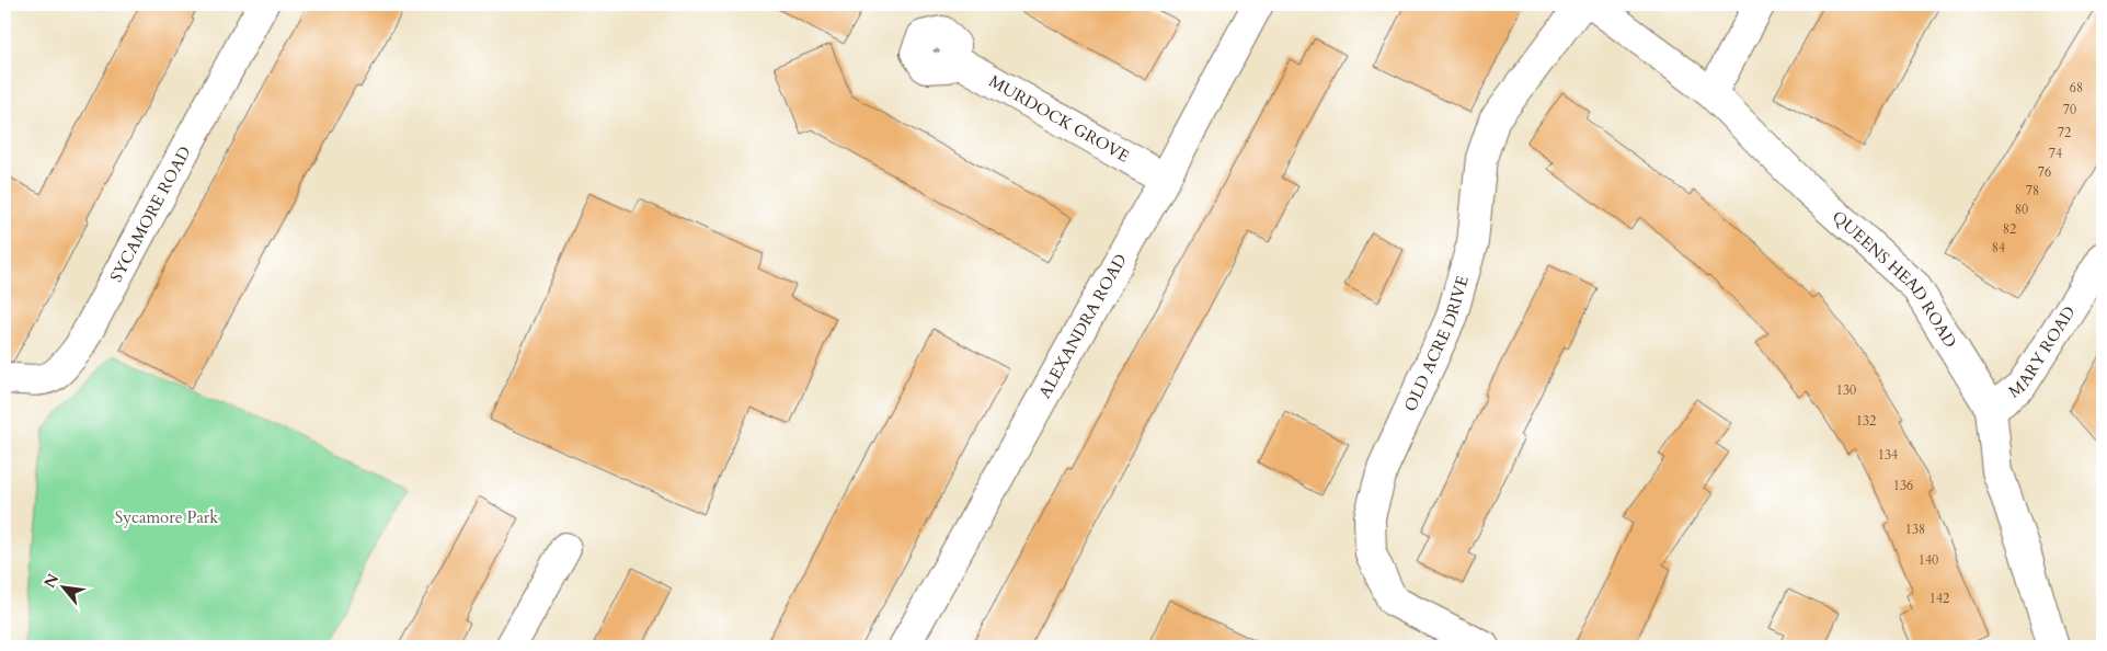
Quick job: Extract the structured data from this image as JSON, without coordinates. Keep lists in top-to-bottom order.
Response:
{
  "streets": {
    "street": [
      "MURDOCK GROVE",
      "SYCAMORE ROAD",
      "QUEENS HEAD ROAD",
      "ALEXANDRA ROAD",
      "OLD ACRE DRIVE",
      "MARY ROAD"
    ]
  },
  "crossings": [
    ["MURDOCK GROVE", "ALEXANDRA ROAD"],
    ["QUEENS HEAD ROAD", "MARY ROAD"]
  ],
  "parks": ["Sycamore Park"],
  "house_numbers": [
    "68",
    "70",
    "72",
    "74",
    "76",
    "78",
    "80",
    "82",
    "84",
    "130",
    "132",
    "134",
    "136",
    "138",
    "140",
    "142"
  ],
  "north": "top left"
}
